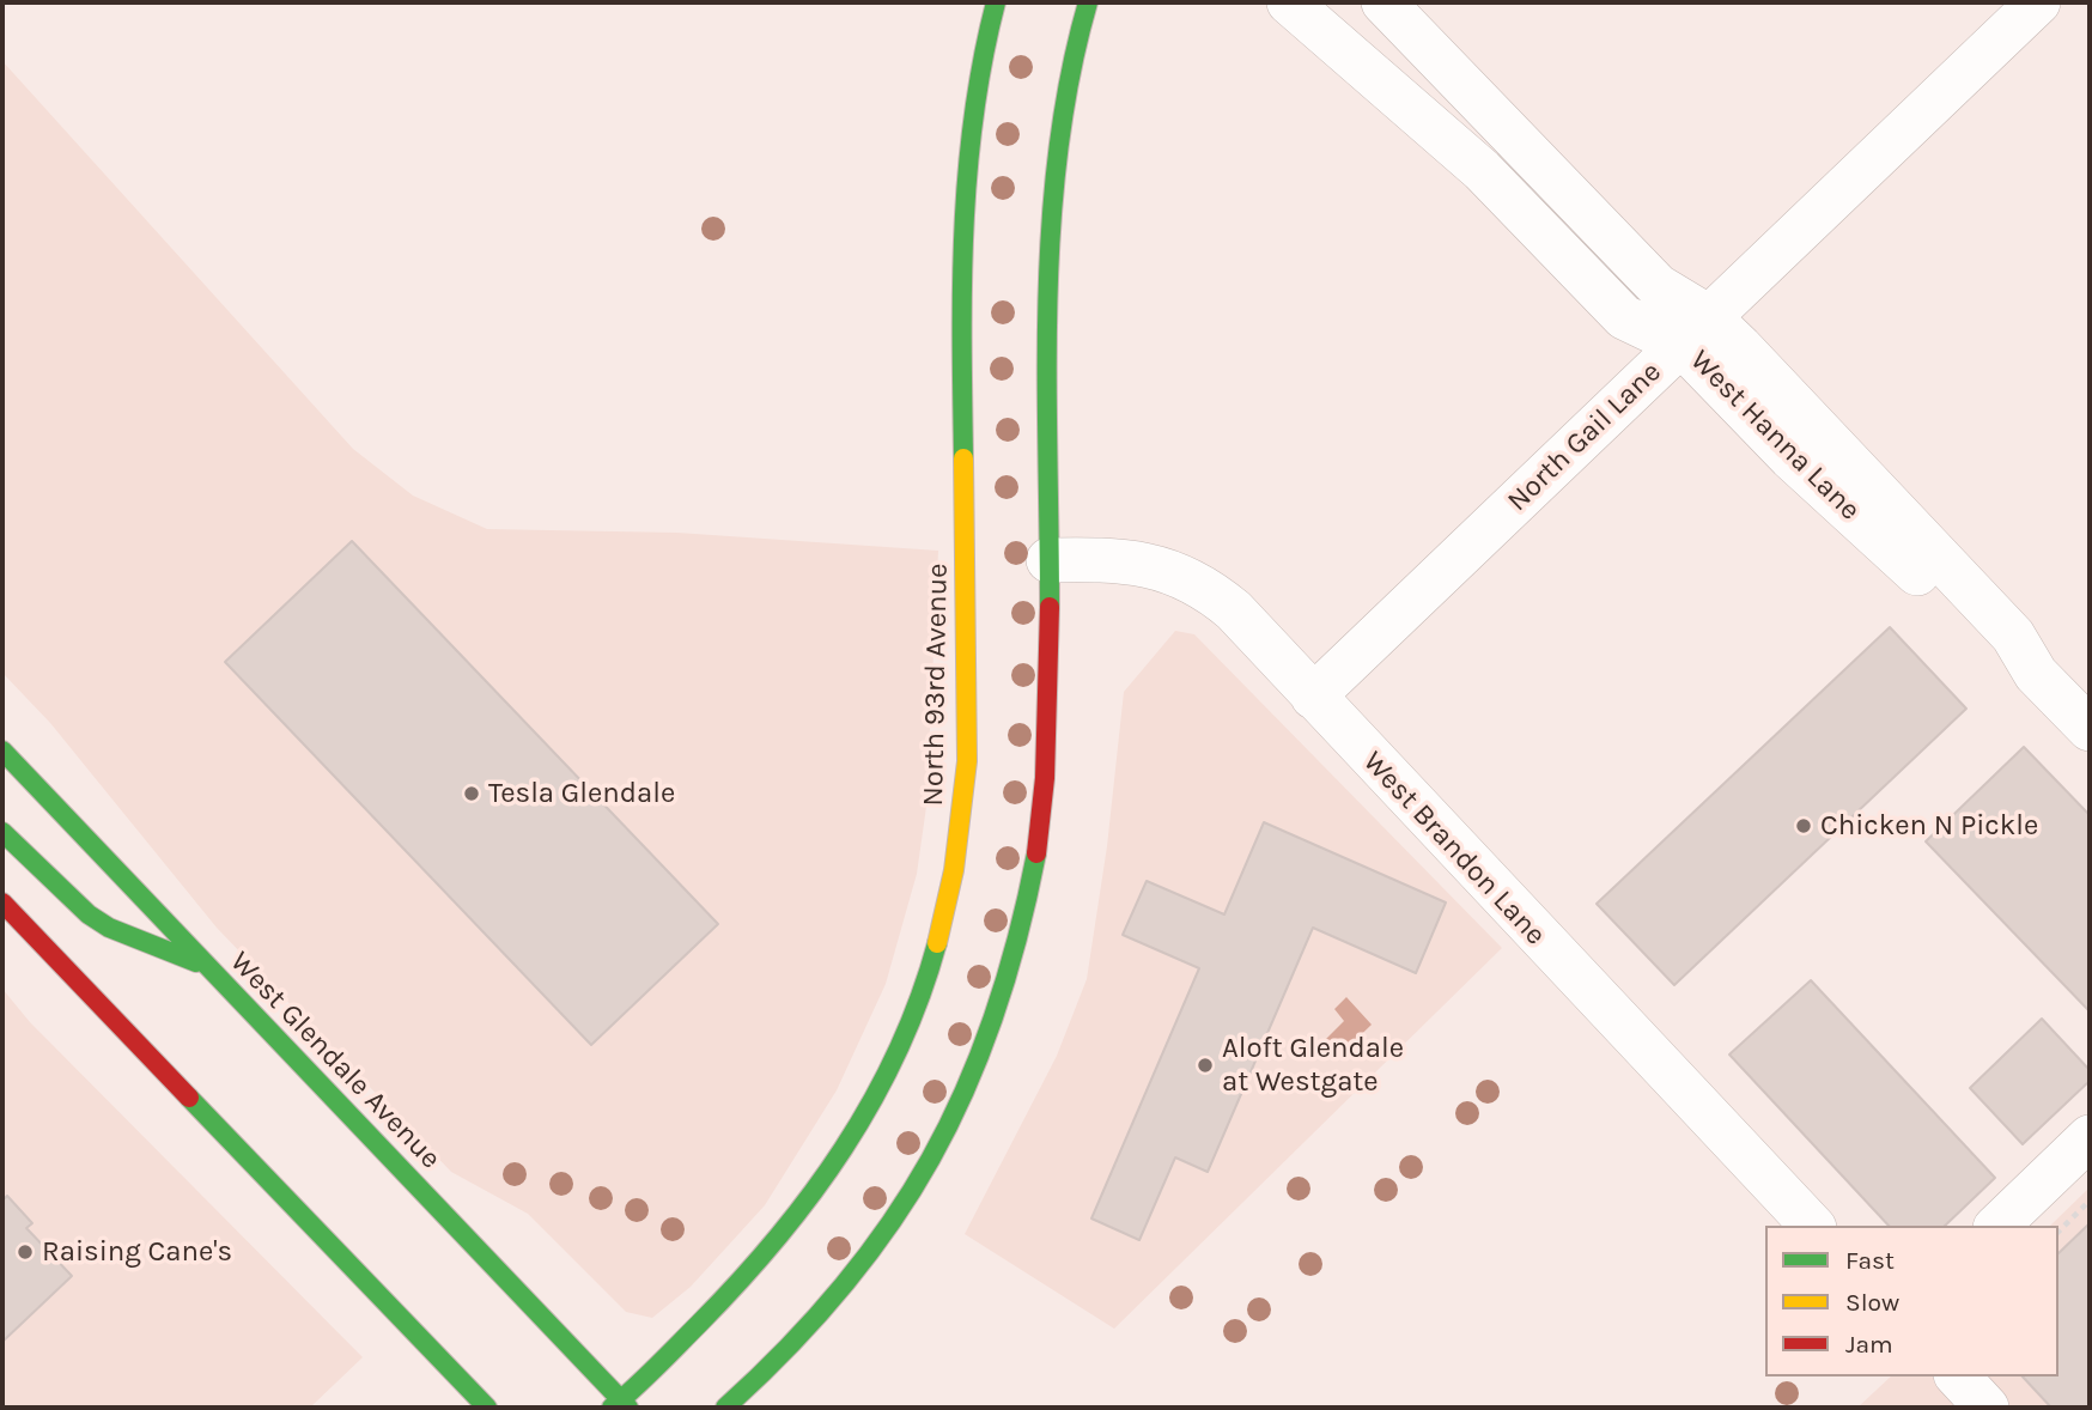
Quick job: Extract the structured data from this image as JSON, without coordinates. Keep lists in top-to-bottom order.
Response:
{
  "streets": {
    "street": [
      "West Hanna Lane",
      "North Gail Lane",
      "North 93rd Avenue",
      "West Brandon Lane",
      "West Glendale Avenue"
    ]
  },
  "crossings": [
    ["West Hanna Lane", "North Gail Lane"],
    ["North Gail Lane", "West Brandon Lane"],
    ["North 93rd Avenue", "West Glendale Avenue"]
  ],
  "places": [
    "Tesla Glendale",
    "Chicken N Pickle",
    "Aloft Glendale at Westgate",
    "Raising Cane's"
  ],
  "legend": ["Fast", "Slow", "Jam"]
}
